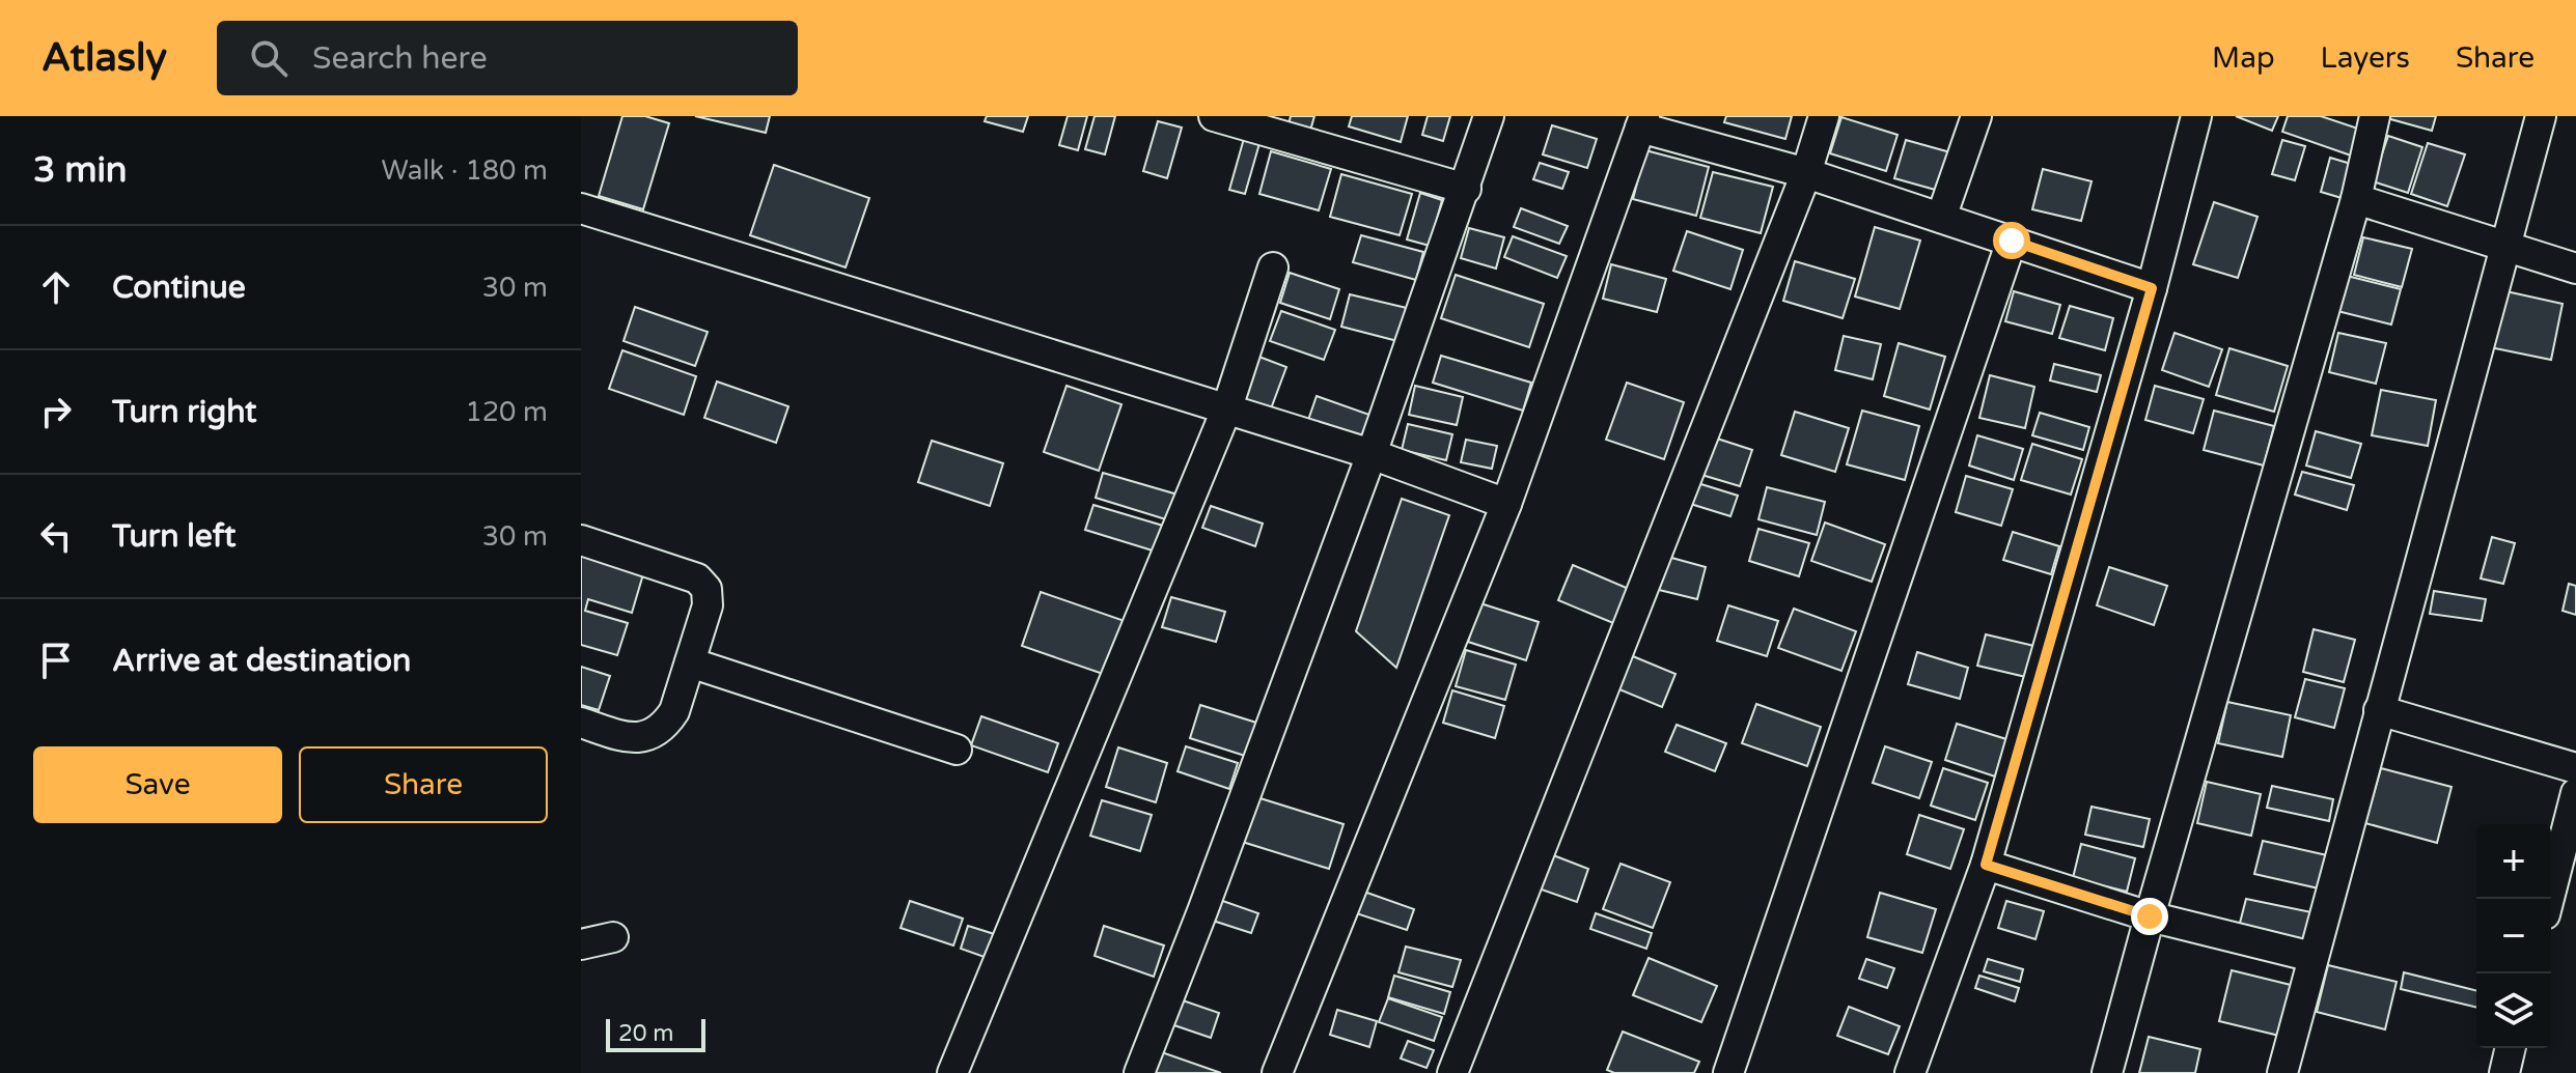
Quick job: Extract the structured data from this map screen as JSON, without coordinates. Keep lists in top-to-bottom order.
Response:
{
  "scale_bar": "20 m",
  "page": {
    "header": "Atlasly",
    "search": "Search here",
    "nav": ["Map", "Layers", "Share"],
    "heading": ["3 min", "Walk · 180 m"],
    "list": [
      ["Continue", "30 m"],
      ["Turn right", "120 m"],
      ["Turn left", "30 m"],
      "Arrive at destination"
    ],
    "buttons": ["Save", "Share"],
    "map_buttons": ["+", "−"],
    "scale": "20 m"
  }
}
